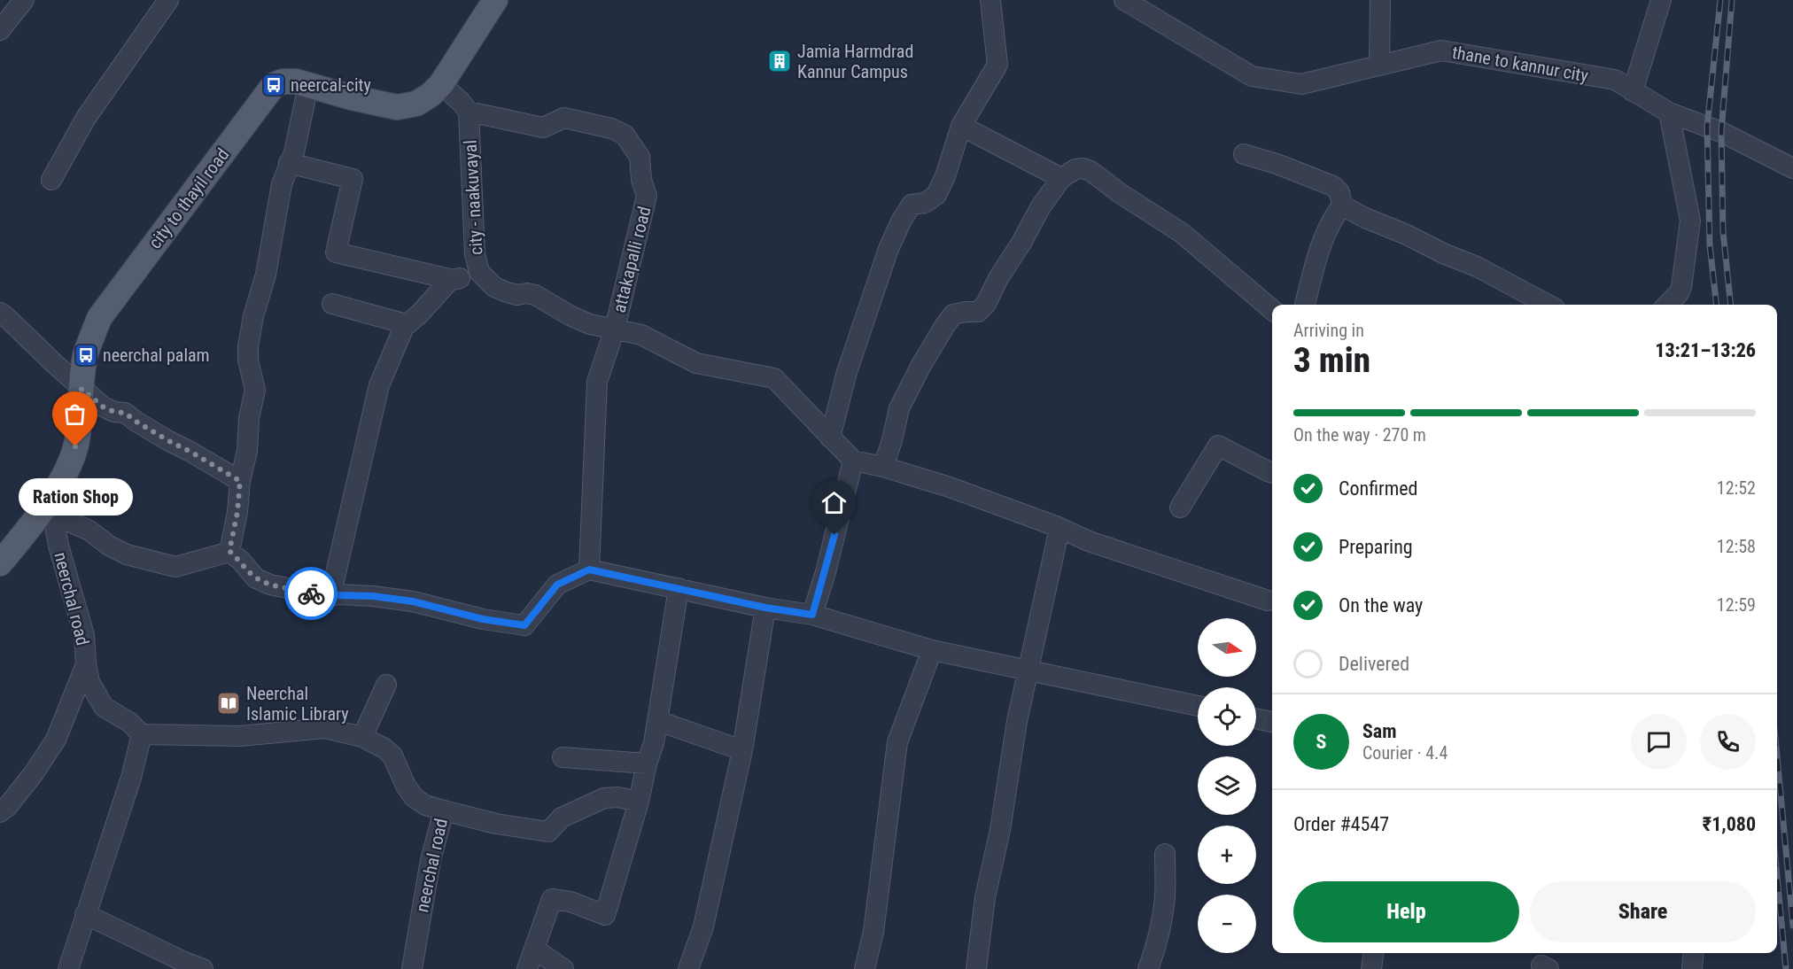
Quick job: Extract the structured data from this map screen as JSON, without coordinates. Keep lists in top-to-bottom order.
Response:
{
  "streets": {
    "main road": ["city to thayil road"],
    "street": [
      "thane to kannur city",
      "city - naakuvayal",
      "attakapalli road",
      "neerchal road"
    ]
  },
  "crossings": [
    ["city - naakuvayal", "attakapalli road"],
    ["city to thayil road", "neerchal road"]
  ],
  "places": {
    "building": ["Jamia Harmdrad Kannur Campus"],
    "bus stop": ["neercal-city", "neerchal palam"],
    "other": ["Ration Shop"],
    "library": ["Neerchal Islamic Library"]
  },
  "north": "right",
  "page": {
    "heading": ["3 min", "Arriving in", "13:21–13:26"],
    "panel": [
      "Sam",
      "Courier · 4.4",
      "Order #4547",
      "₹1,080"
    ],
    "bar": "On the way · 270 m",
    "list": [
      ["Confirmed", "12:52"],
      ["Preparing", "12:58"],
      ["On the way", "12:59"],
      "Delivered"
    ],
    "bubble": "Ration Shop",
    "map_buttons": ["+", "−"],
    "round": "S",
    "buttons": ["Help", "Share"]
  }
}
